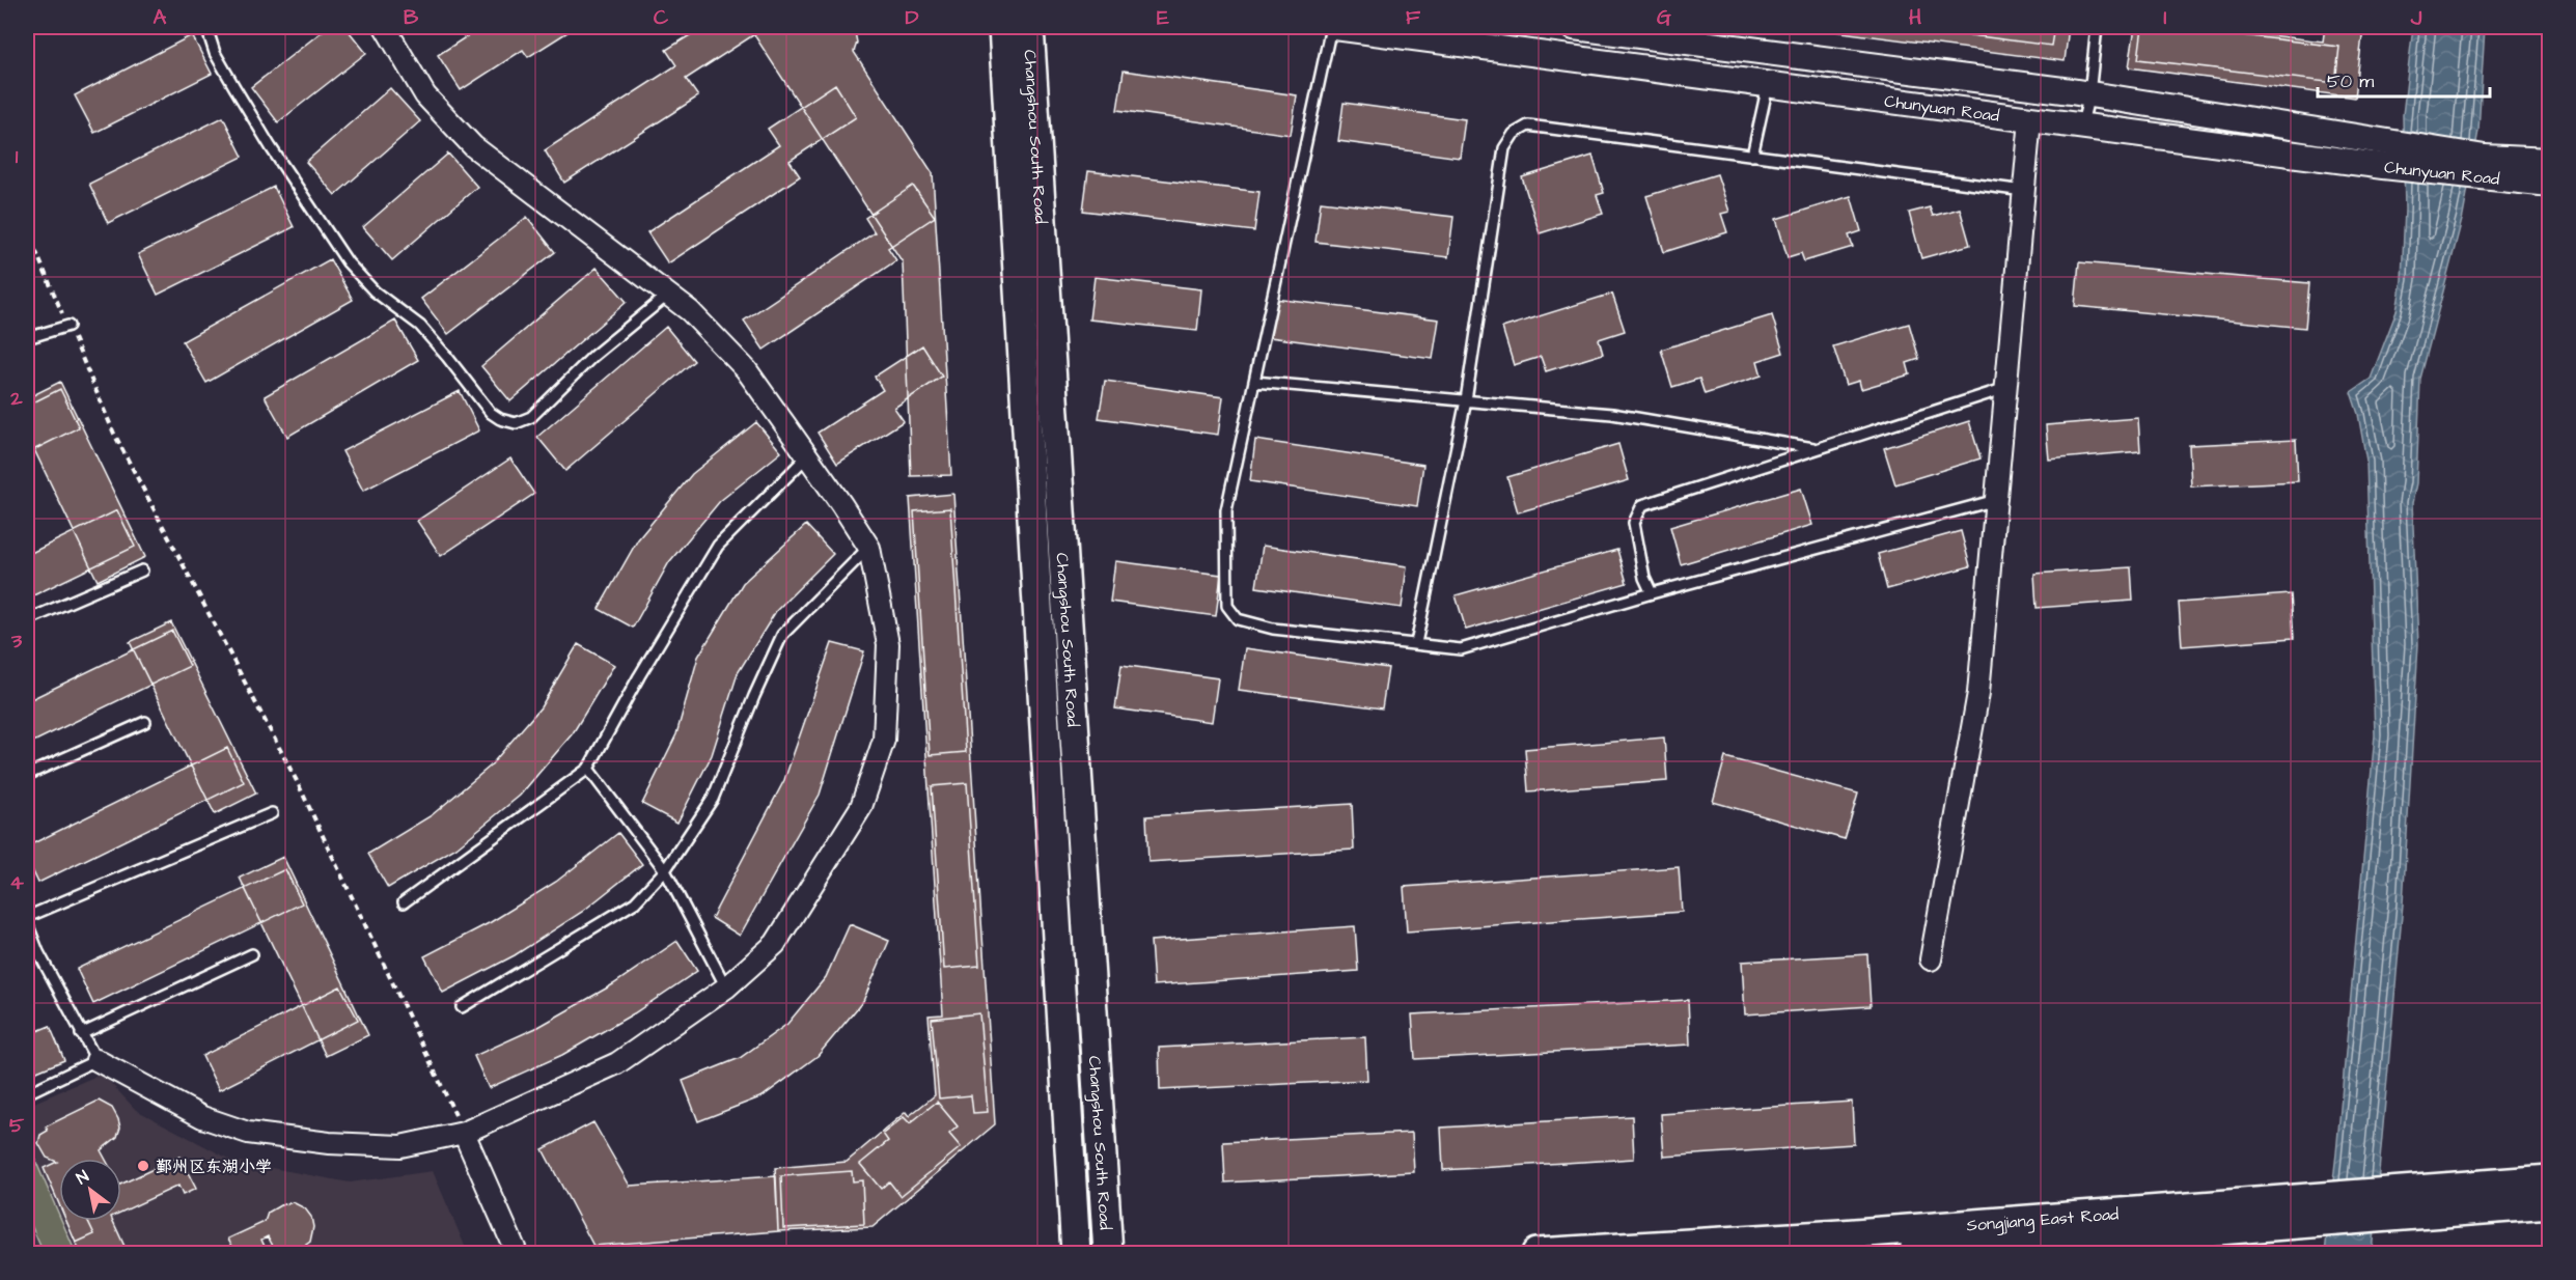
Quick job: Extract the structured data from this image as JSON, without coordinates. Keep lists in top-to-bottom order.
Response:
{
  "streets": {
    "main road": ["Changshou South Road", "Songjiang East Road"],
    "street": ["Chunyuan Road"]
  },
  "places": ["鄞州区东湖小学"],
  "scale_bar": "50 m",
  "north": "top left",
  "grid": {
    "columns": [
      "A",
      "B",
      "C",
      "D",
      "E",
      "F",
      "G",
      "H",
      "I",
      "J"
    ],
    "rows": [
      "1",
      "2",
      "3",
      "4",
      "5"
    ]
  }
}
